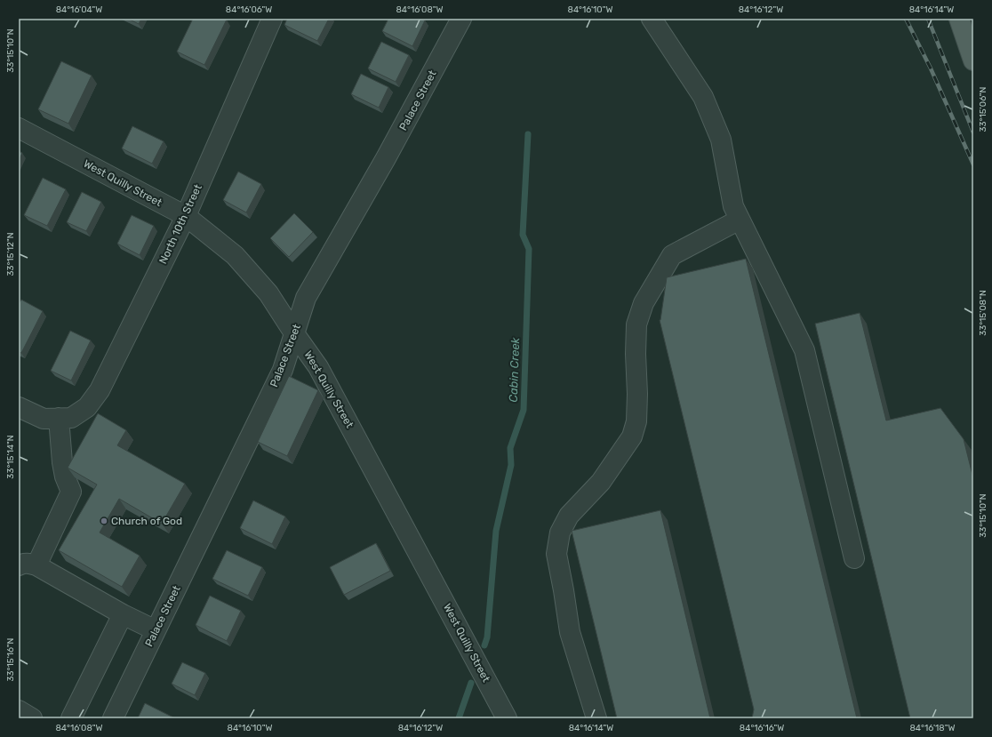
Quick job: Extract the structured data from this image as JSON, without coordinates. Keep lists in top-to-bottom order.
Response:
{
  "streets": {
    "street": ["Palace Street", "West Quilly Street", "North 10th Street"]
  },
  "crossings": [
    ["Palace Street", "West Quilly Street"],
    ["West Quilly Street", "North 10th Street"]
  ],
  "water": ["Cabin Creek"],
  "places": ["Church of God"],
  "coordinates": [
    "84°16'04\"W",
    "84°16'06\"W",
    "84°16'08\"W",
    "84°16'10\"W",
    "84°16'12\"W",
    "84°16'14\"W",
    "33°15'10\"N",
    "33°15'06\"N",
    "33°15'12\"N",
    "33°15'08\"N",
    "33°15'14\"N",
    "33°15'16\"N",
    "84°16'16\"W",
    "84°16'18\"W"
  ]
}
